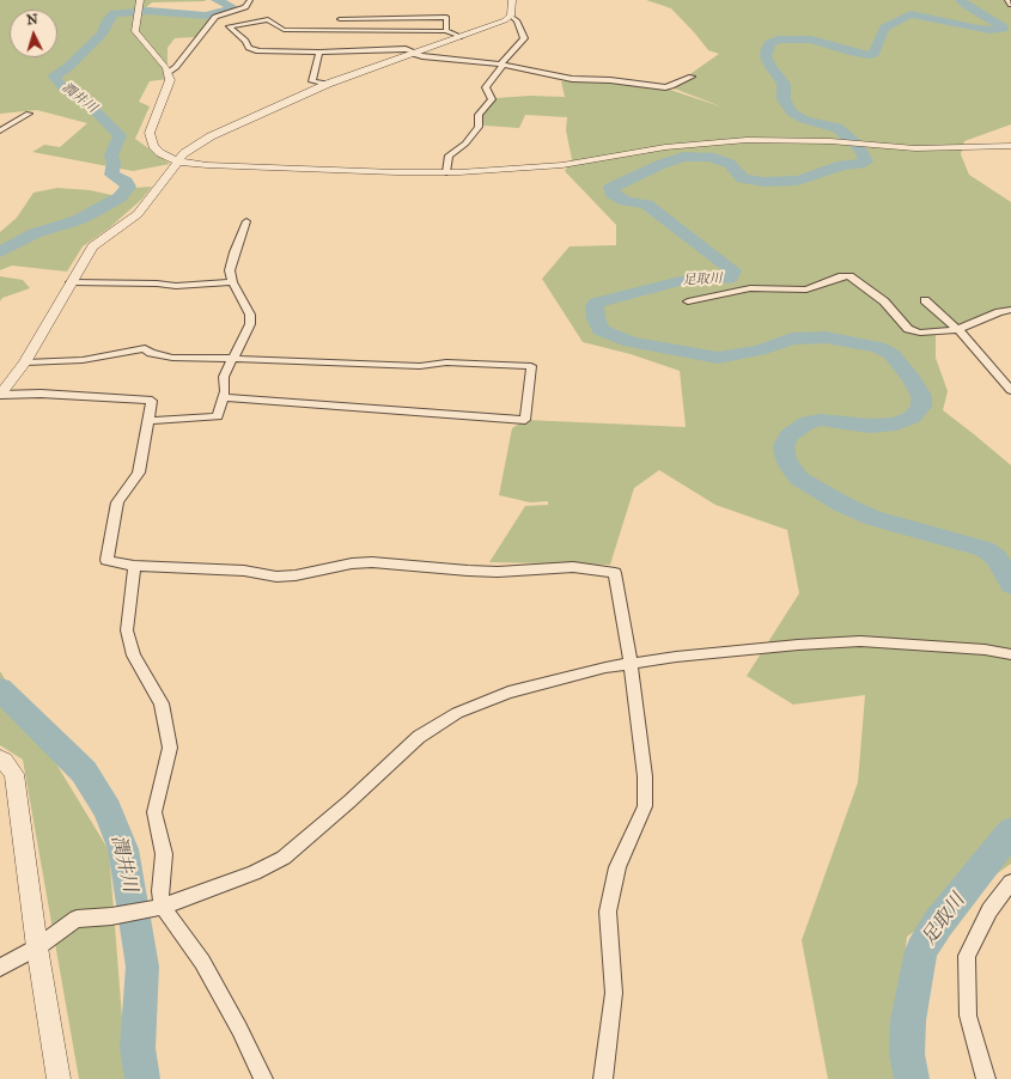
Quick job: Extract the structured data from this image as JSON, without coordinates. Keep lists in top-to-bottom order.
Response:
{
  "water": ["潤井川", "足取川"],
  "north": "top"
}
